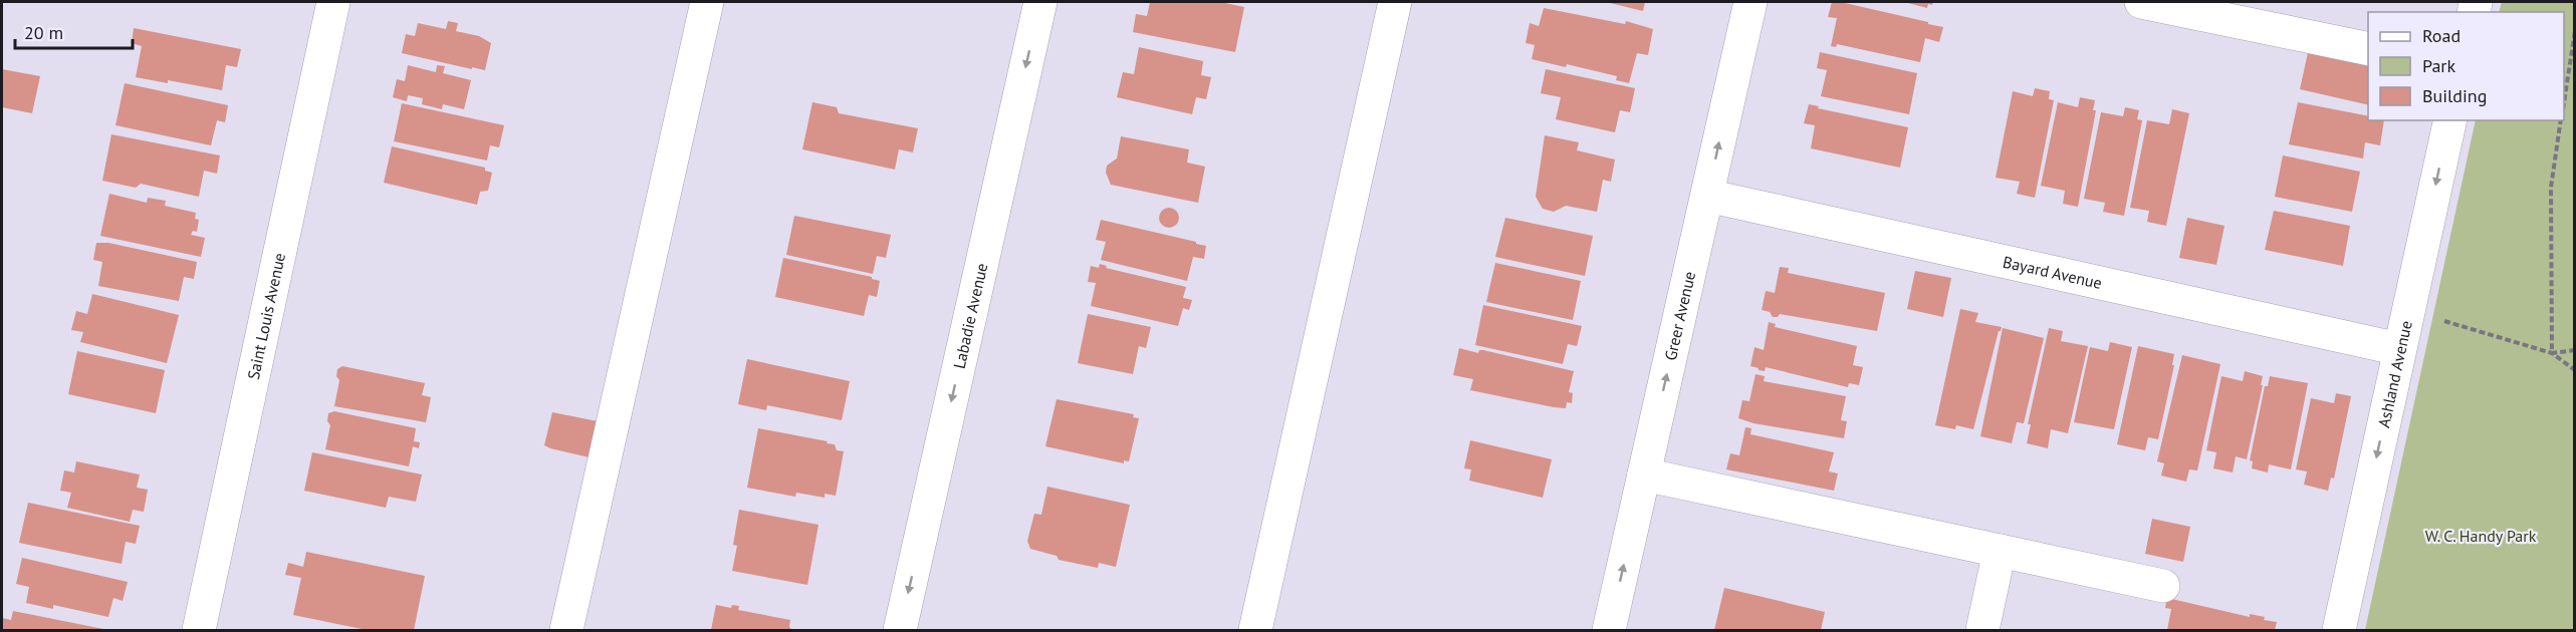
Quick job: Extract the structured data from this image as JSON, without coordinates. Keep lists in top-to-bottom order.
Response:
{
  "streets": {
    "street": [
      "Bayard Avenue",
      "Saint Louis Avenue",
      "Labadie Avenue",
      "Greer Avenue",
      "Ashland Avenue"
    ]
  },
  "crossings": [
    ["Bayard Avenue", "Greer Avenue"],
    ["Bayard Avenue", "Ashland Avenue"]
  ],
  "one_way": ["Labadie Avenue", "Greer Avenue", "Ashland Avenue"],
  "parks": ["W. C. Handy Park"],
  "legend": ["Road", "Park", "Building"],
  "scale_bar": "20 m"
}
